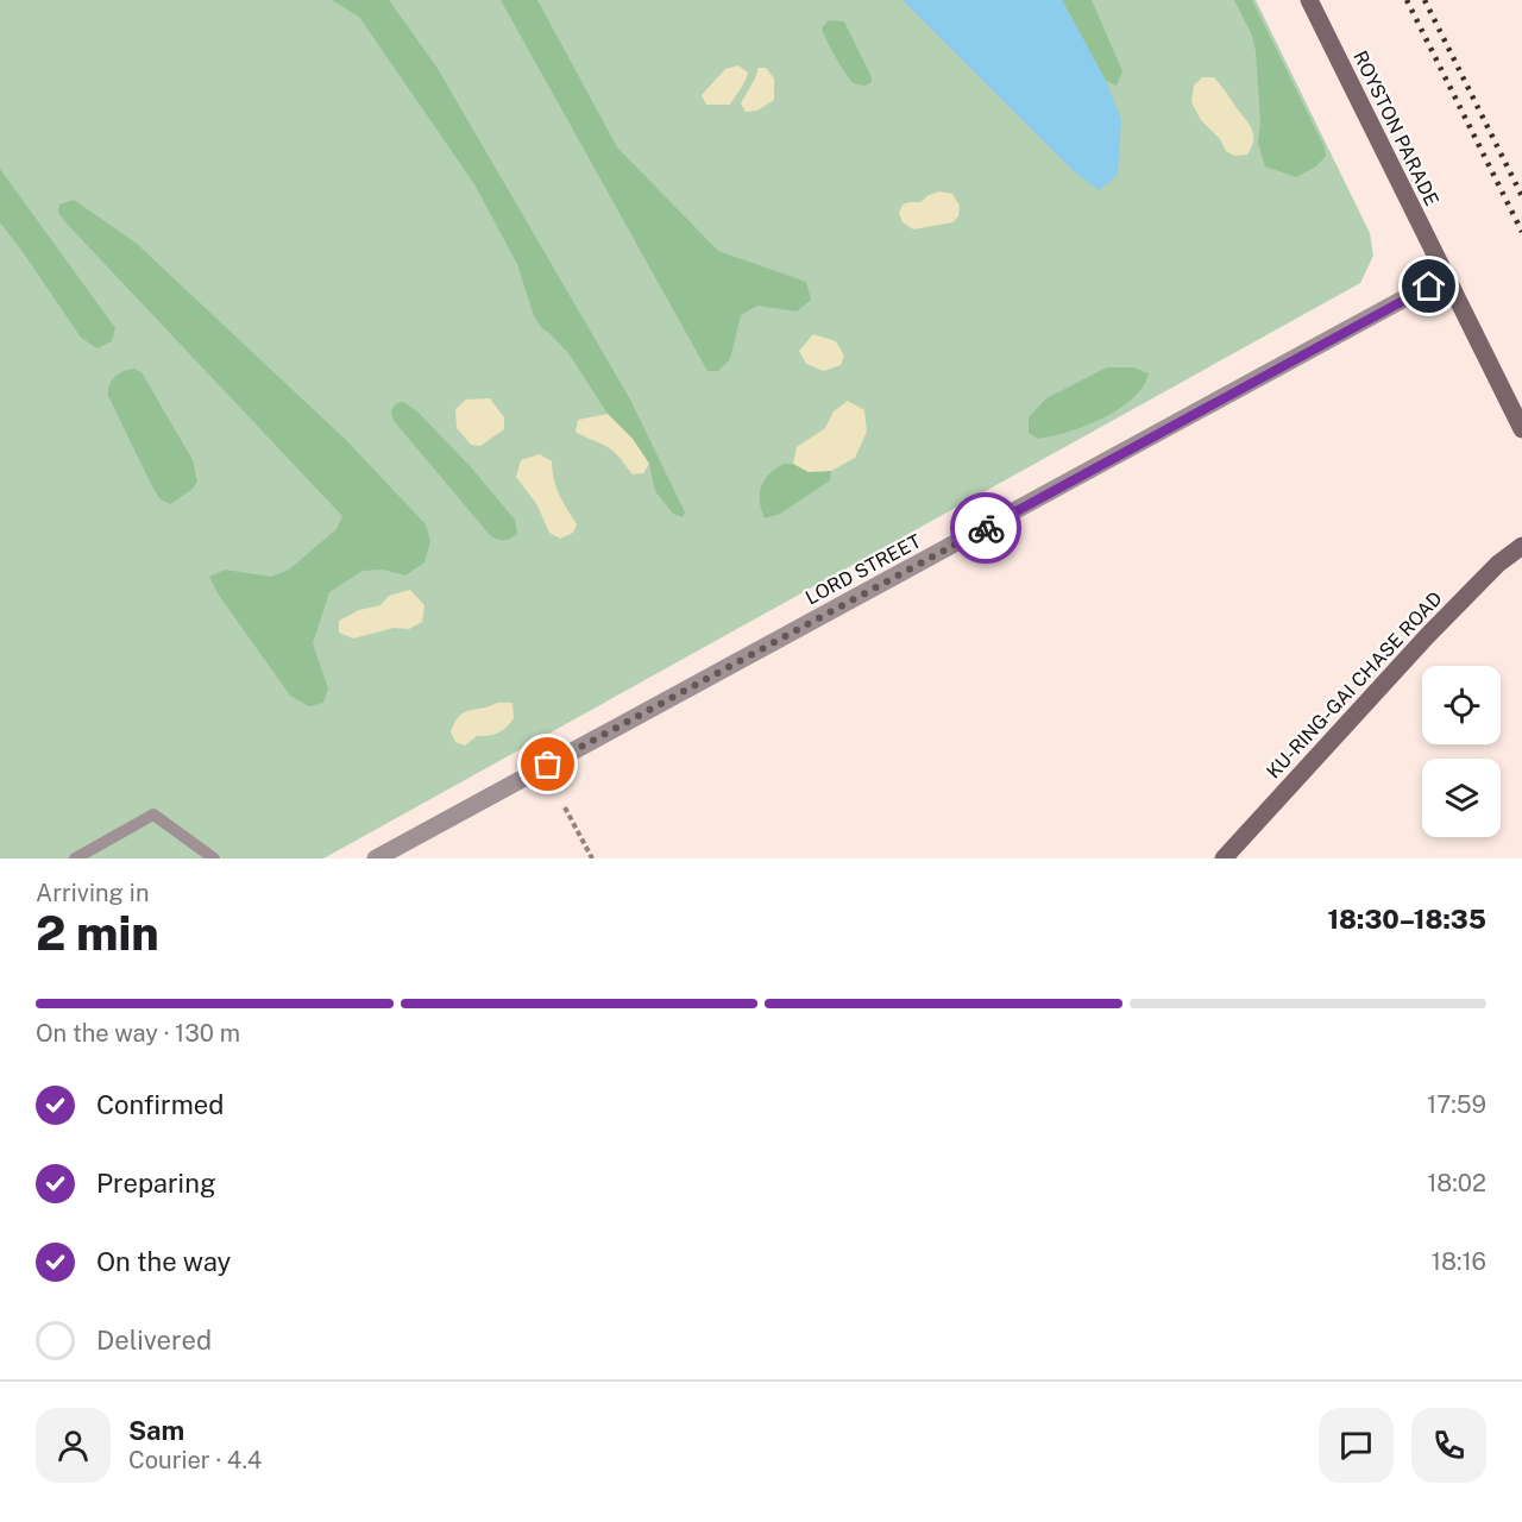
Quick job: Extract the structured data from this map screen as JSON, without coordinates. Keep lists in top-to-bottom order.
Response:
{
  "streets": {
    "main road": ["ROYSTON PARADE", "KU-RING-GAI CHASE ROAD"],
    "street": ["LORD STREET"]
  },
  "crossings": [
    ["ROYSTON PARADE", "LORD STREET"]
  ],
  "page": {
    "heading": ["2 min", "Arriving in", "18:30–18:35"],
    "panel": ["Sam", "Courier · 4.4"],
    "bar": "On the way · 130 m",
    "list": [
      ["Confirmed", "17:59"],
      ["Preparing", "18:02"],
      ["On the way", "18:16"],
      "Delivered"
    ]
  }
}
